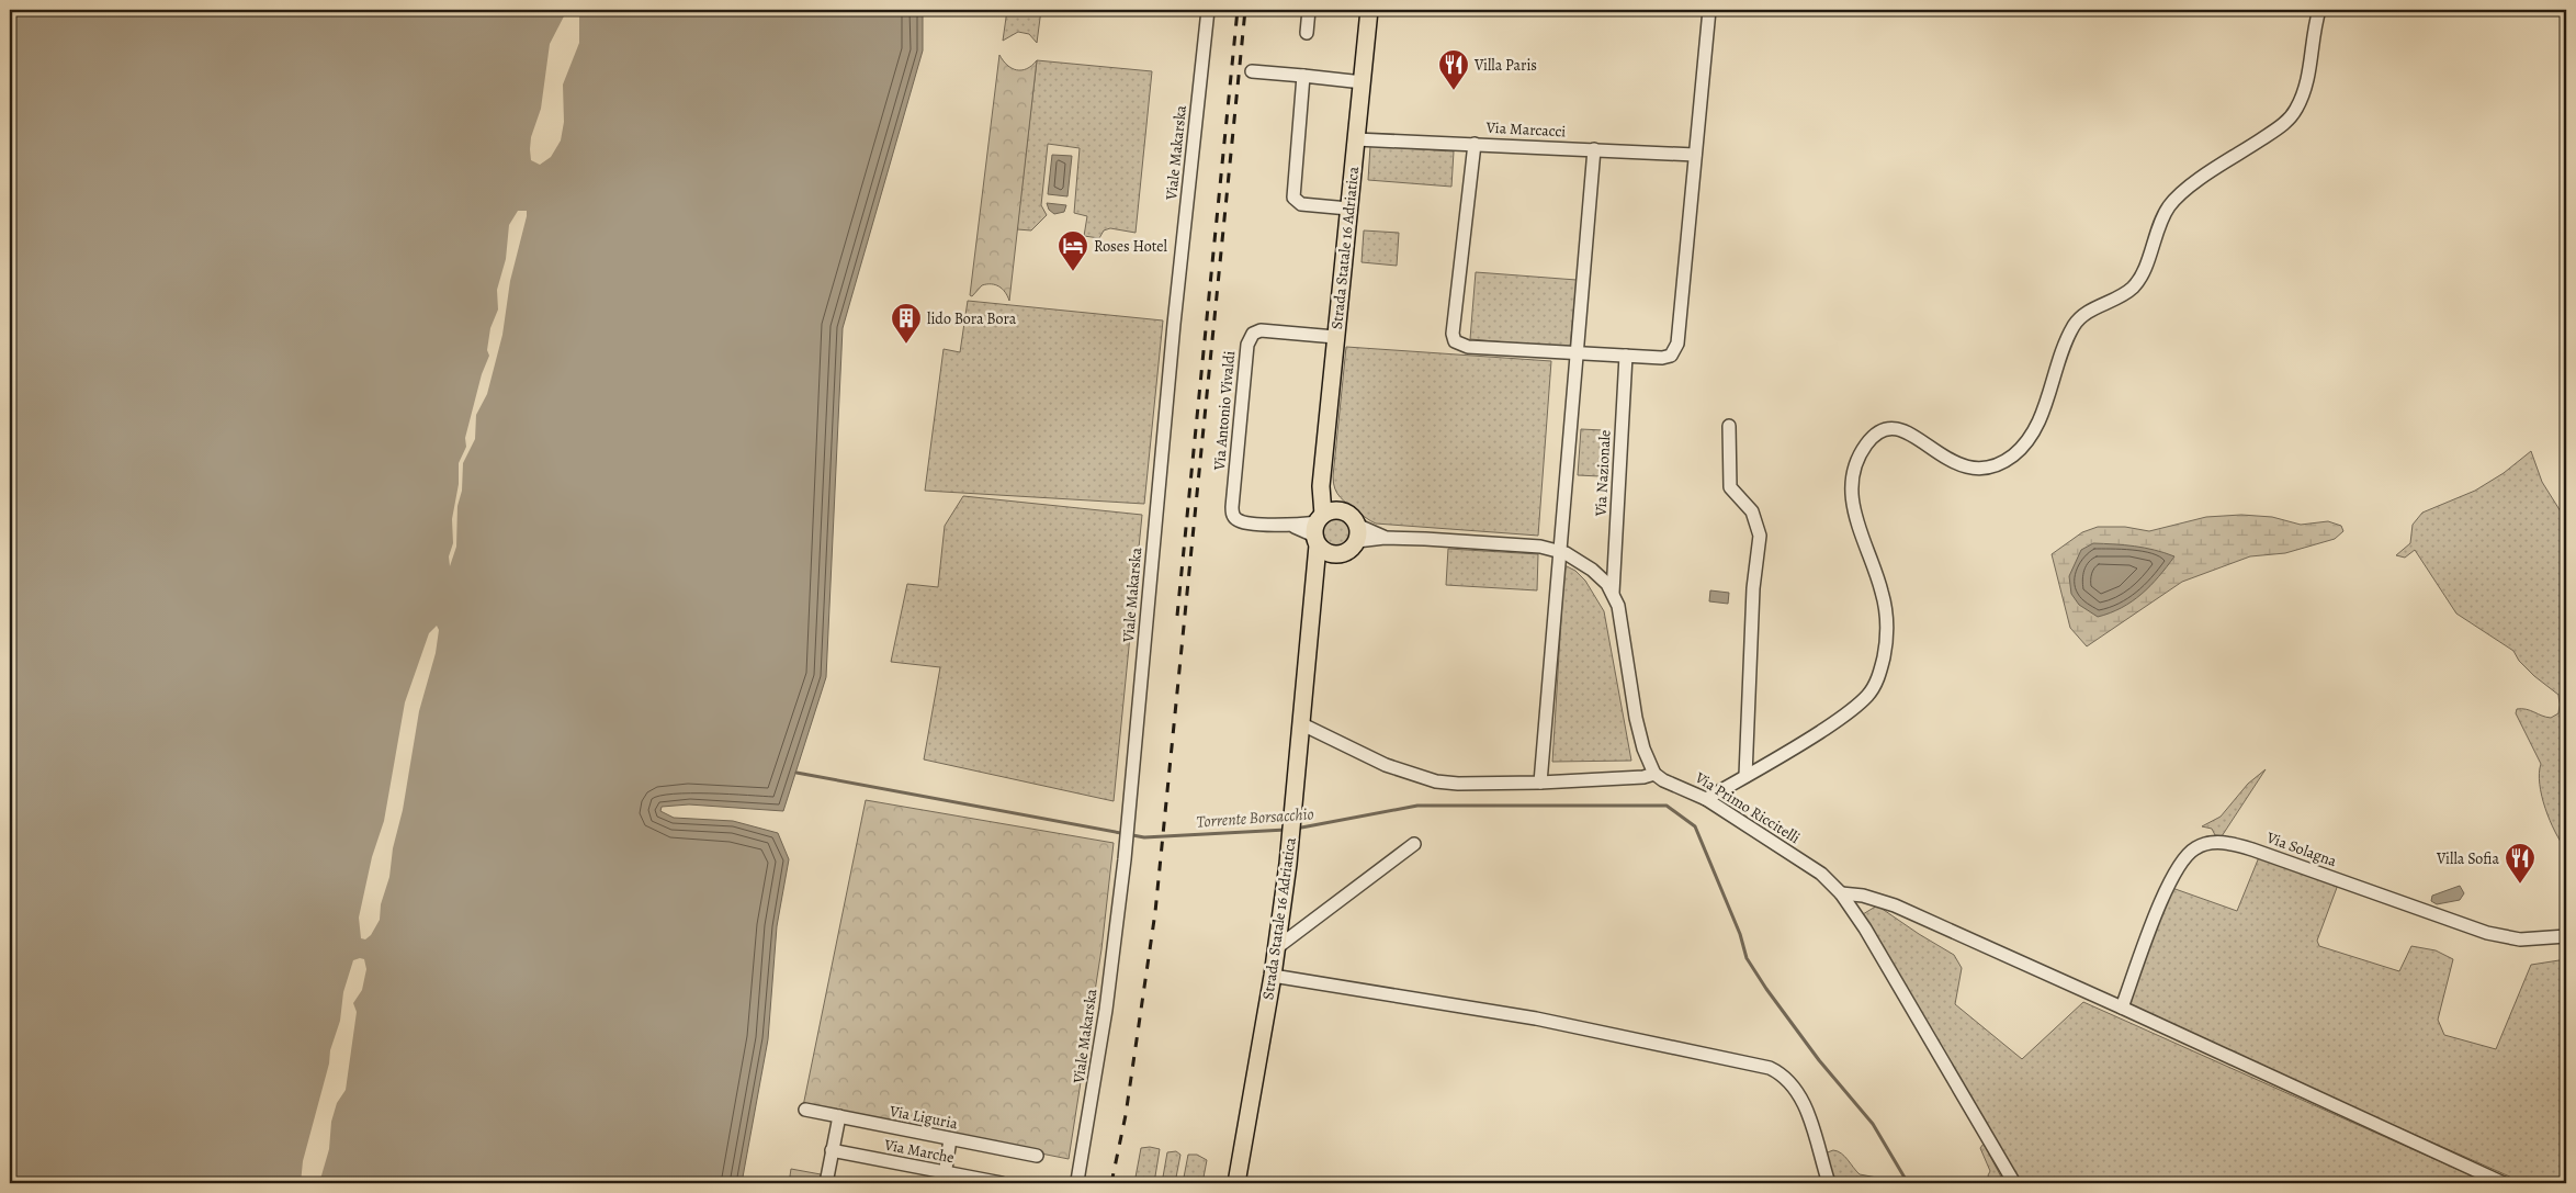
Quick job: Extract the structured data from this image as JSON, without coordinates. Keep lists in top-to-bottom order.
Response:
{
  "streets": {
    "main road": ["Strada Statale 16 Adriatica"],
    "street": [
      "Via Marcacci",
      "Viale Makarska",
      "Via Antonio Vivaldi",
      "Via Nazionale",
      "Via Primo Riccitelli",
      "Via Solagna",
      "Via Liguria",
      "Via Marche"
    ]
  },
  "crossings": [
    ["Via Marcacci", "Strada Statale 16 Adriatica"],
    ["Strada Statale 16 Adriatica", "Via Antonio Vivaldi"],
    ["Via Nazionale", "Via Primo Riccitelli"]
  ],
  "water": ["Torrente Borsacchio"],
  "places": {
    "restaurant": ["Villa Paris", "Villa Sofia"],
    "hotel": ["Roses Hotel"],
    "building": ["lido Bora Bora"]
  }
}
